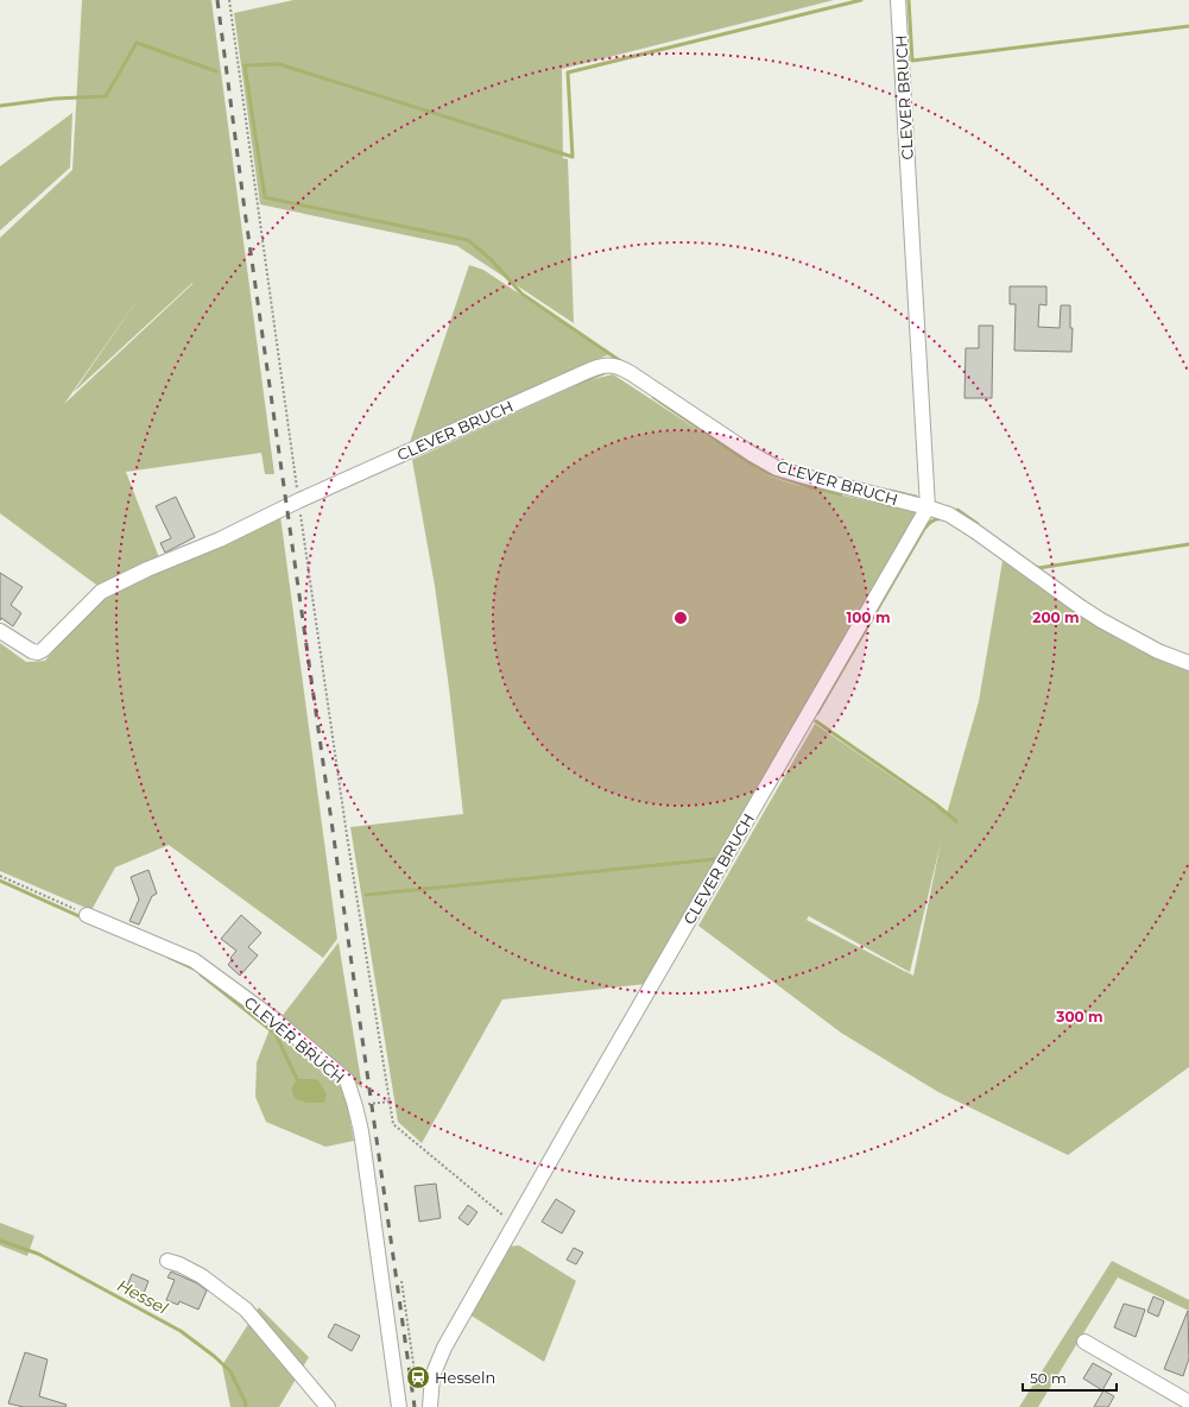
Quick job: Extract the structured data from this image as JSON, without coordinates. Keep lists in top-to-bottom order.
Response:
{
  "streets": {
    "street": ["CLEVER BRUCH"]
  },
  "water": ["Hessel"],
  "places": {
    "station": ["Hesseln"]
  },
  "scale_bar": "50 m",
  "rings": ["100 m", "200 m", "300 m"]
}
